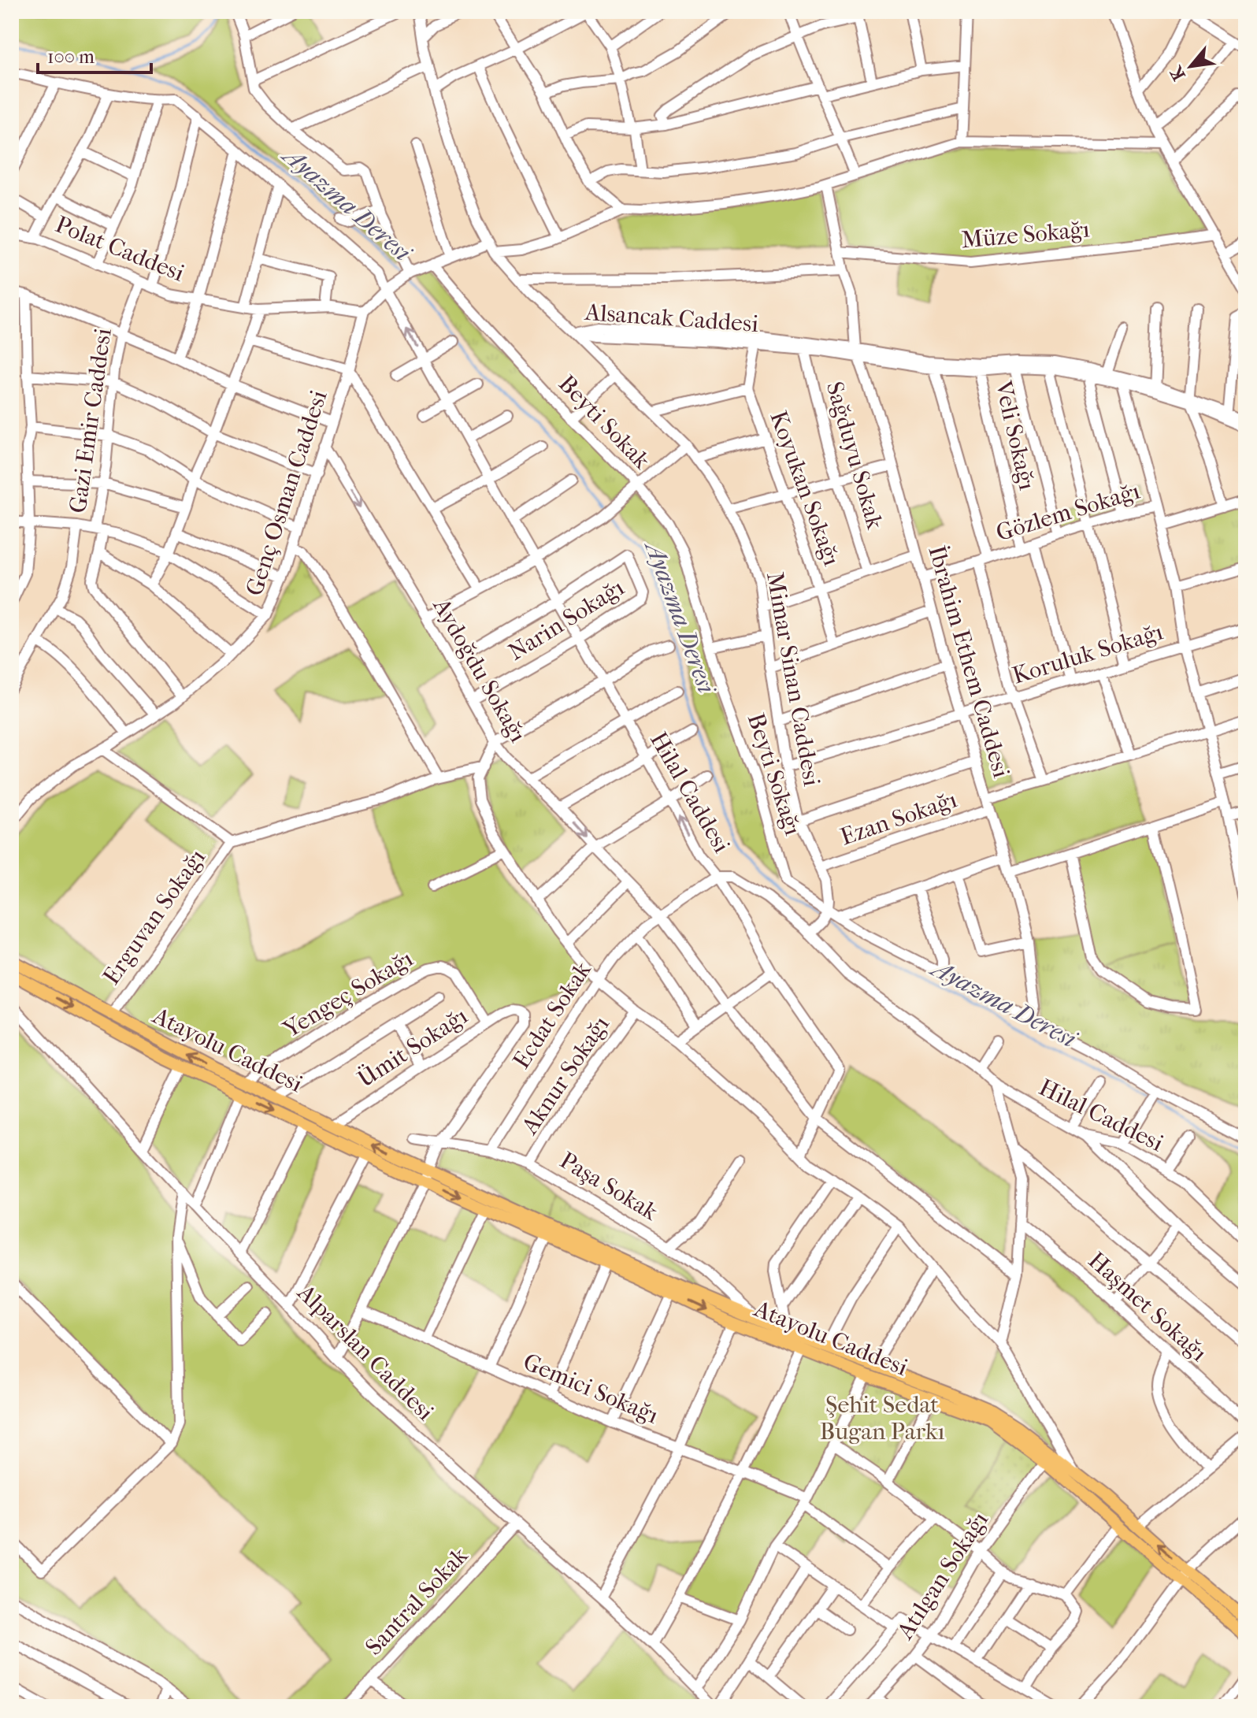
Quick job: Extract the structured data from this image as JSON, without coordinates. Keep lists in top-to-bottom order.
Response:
{
  "streets": {
    "main road": ["Atayolu Caddesi"],
    "street": [
      "Müze Sokağı",
      "Polat Caddesi",
      "Alsancak Caddesi",
      "Gazi Emir Caddesi",
      "Beyti Sokak",
      "Veli Sokağı",
      "Sağduyu Sokak",
      "Koyukan Sokağı",
      "Genç Osman Caddesi",
      "Gözlem Sokağı",
      "Narin Sokağı",
      "Koruluk Sokağı",
      "İbrahim Ethem Caddesi",
      "Aydoğdu Sokağı",
      "Mimar Sinan Caddesi",
      "Beyti Sokağı",
      "Hilal Caddesi",
      "Ezan Sokağı",
      "Erguvan Sokağı",
      "Yengeç Sokağı",
      "Ecdat Sokak",
      "Ümit Sokağı",
      "Aknur Sokağı",
      "Paşa Sokak",
      "Haşmet Sokağı",
      "Alparslan Caddesi",
      "Gemici Sokağı",
      "Atılgan Sokağı",
      "Santral Sokak"
    ]
  },
  "crossings": [
    ["Müze Sokağı", "İbrahim Ethem Caddesi"],
    ["Polat Caddesi", "Gazi Emir Caddesi"],
    ["Polat Caddesi", "Genç Osman Caddesi"],
    ["Alsancak Caddesi", "Veli Sokağı"],
    ["Alsancak Caddesi", "Sağduyu Sokak"],
    ["Alsancak Caddesi", "Koyukan Sokağı"],
    ["Alsancak Caddesi", "Gözlem Sokağı"],
    ["Alsancak Caddesi", "İbrahim Ethem Caddesi"],
    ["Alsancak Caddesi", "Mimar Sinan Caddesi"],
    ["Gazi Emir Caddesi", "Genç Osman Caddesi"],
    ["Beyti Sokak", "Genç Osman Caddesi"],
    ["Beyti Sokak", "Beyti Sokağı"],
    ["Veli Sokağı", "Gözlem Sokağı"],
    ["Genç Osman Caddesi", "Aydoğdu Sokağı"],
    ["Genç Osman Caddesi", "Mimar Sinan Caddesi"],
    ["Genç Osman Caddesi", "Hilal Caddesi"],
    ["Gözlem Sokağı", "İbrahim Ethem Caddesi"],
    ["Narin Sokağı", "Aydoğdu Sokağı"],
    ["Narin Sokağı", "Hilal Caddesi"],
    ["Koruluk Sokağı", "İbrahim Ethem Caddesi"],
    ["Koruluk Sokağı", "Mimar Sinan Caddesi"],
    ["İbrahim Ethem Caddesi", "Beyti Sokağı"],
    ["İbrahim Ethem Caddesi", "Ezan Sokağı"],
    ["Aydoğdu Sokağı", "Ecdat Sokak"],
    ["Mimar Sinan Caddesi", "Beyti Sokağı"],
    ["Mimar Sinan Caddesi", "Ezan Sokağı"],
    ["Hilal Caddesi", "Ecdat Sokak"],
    ["Erguvan Sokağı", "Atayolu Caddesi"],
    ["Yengeç Sokağı", "Ümit Sokağı"],
    ["Yengeç Sokağı", "Atayolu Caddesi"],
    ["Ecdat Sokak", "Paşa Sokak"],
    ["Ümit Sokağı", "Atayolu Caddesi"],
    ["Ümit Sokağı", "Paşa Sokak"],
    ["Atayolu Caddesi", "Paşa Sokak"],
    ["Atayolu Caddesi", "Atılgan Sokağı"],
    ["Aknur Sokağı", "Paşa Sokak"],
    ["Alparslan Caddesi", "Santral Sokak"]
  ],
  "water": ["Ayazma Deresi"],
  "parks": ["Şehit Sedat Bugan Parkı"],
  "scale_bar": "100 m",
  "north": "bottom left"
}
